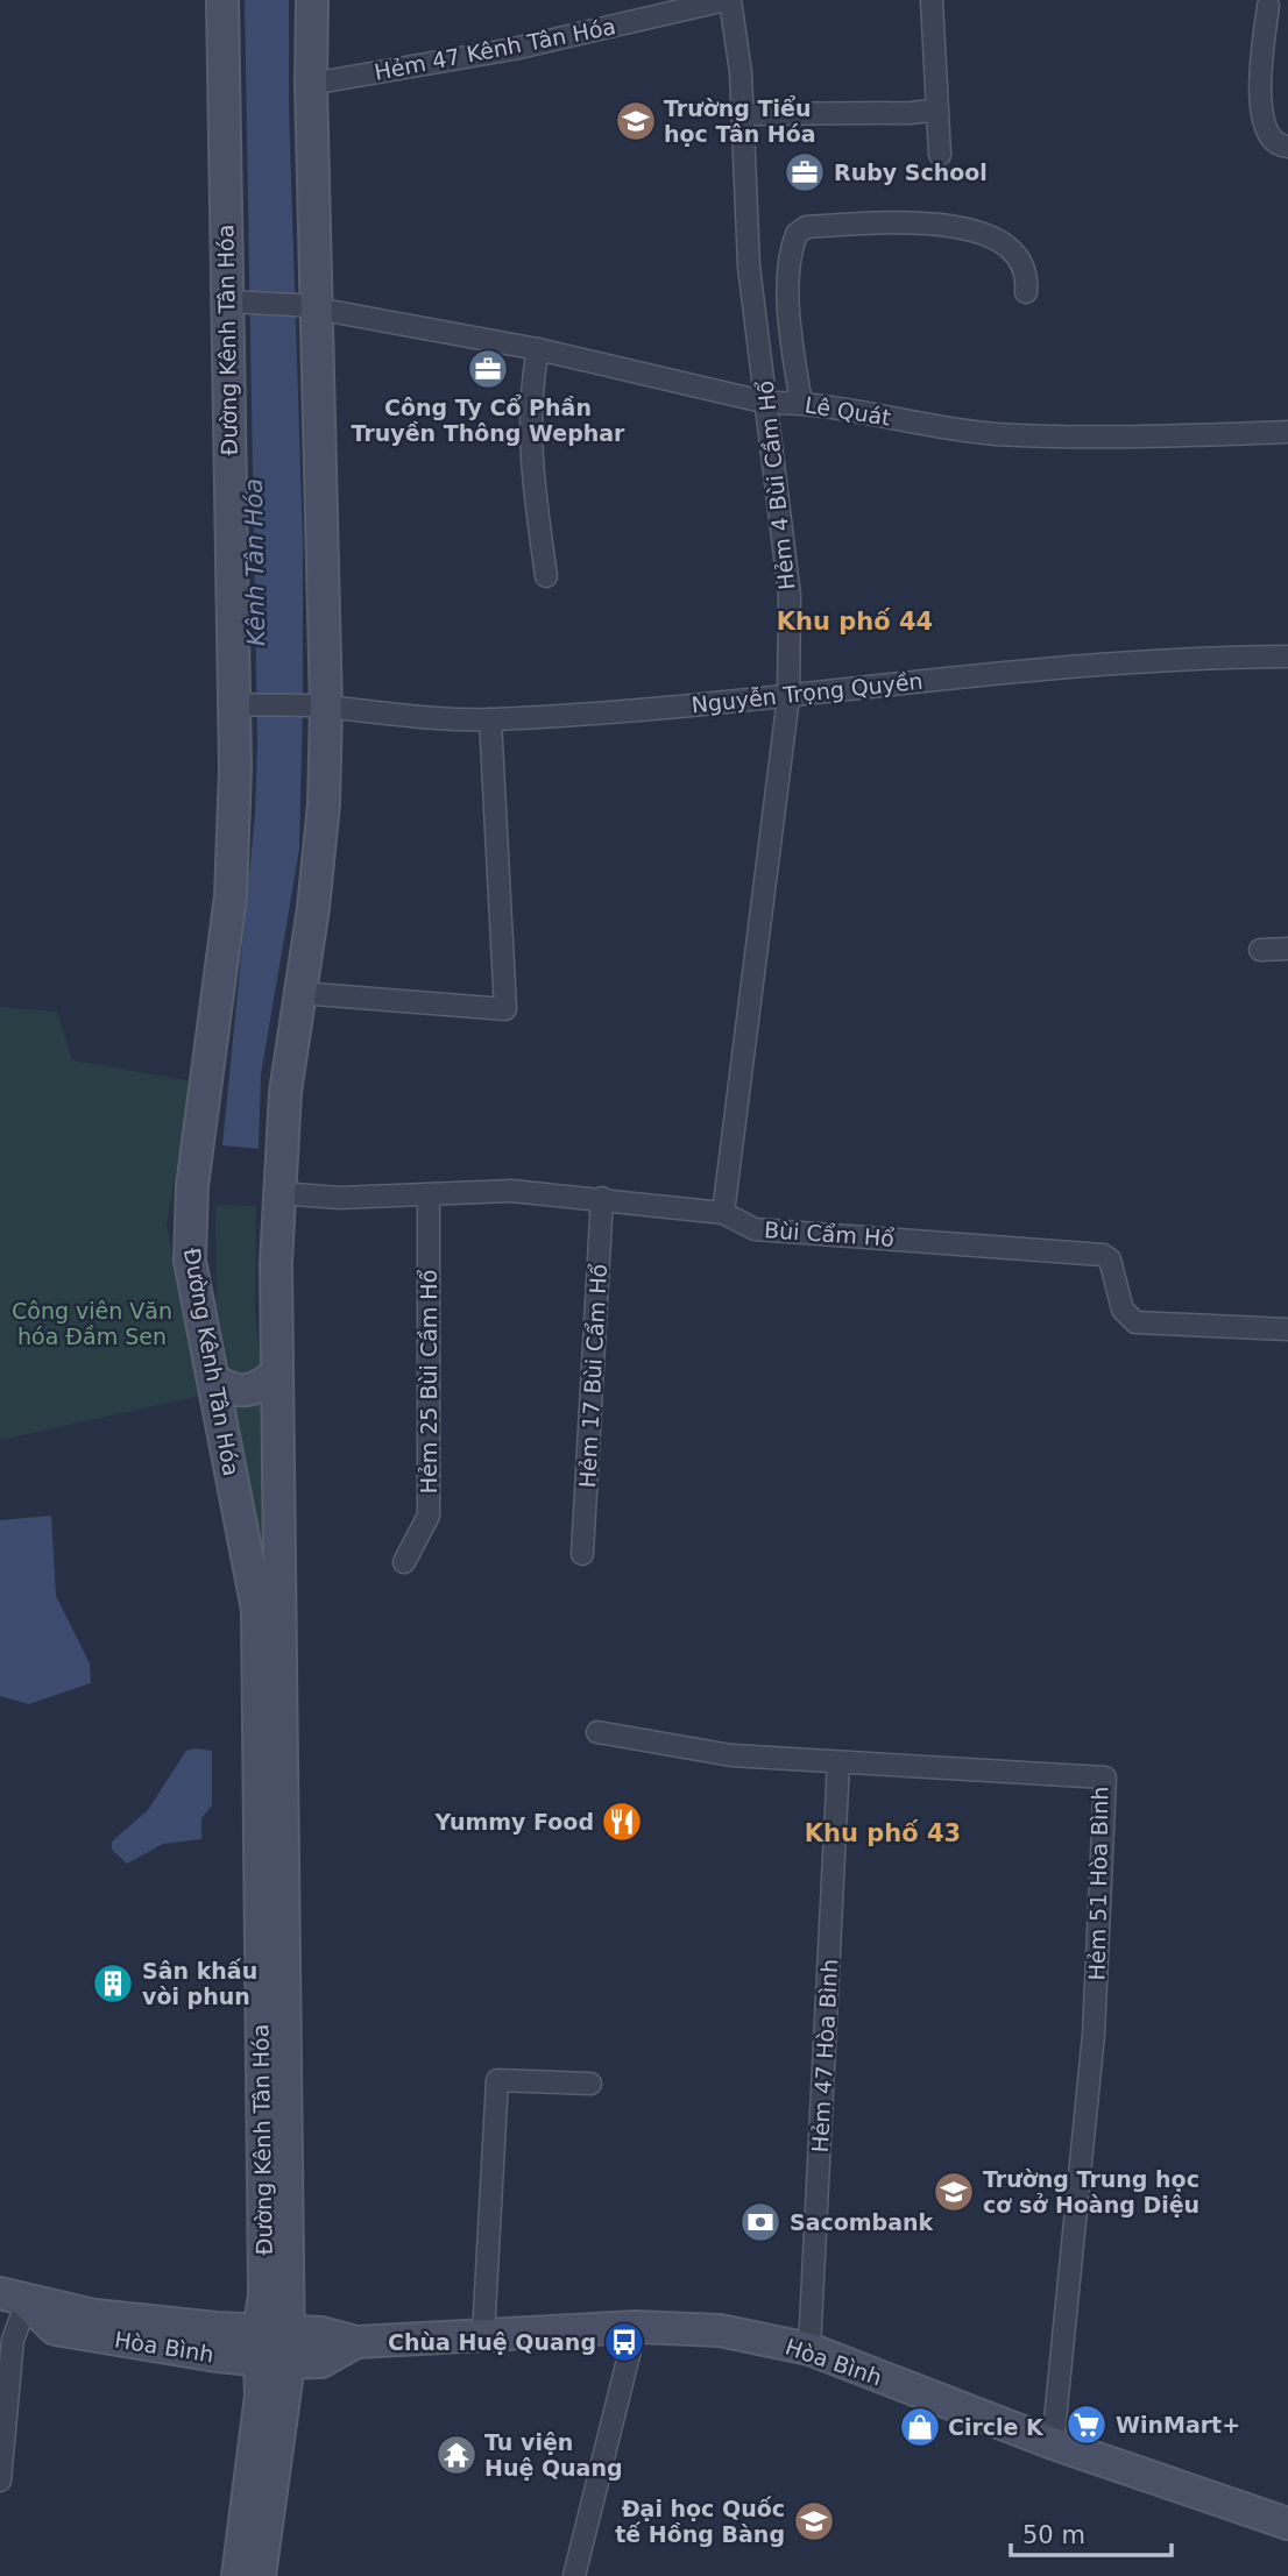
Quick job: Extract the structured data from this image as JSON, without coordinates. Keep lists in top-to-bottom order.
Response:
{
  "streets": {
    "street": [
      "Hẻm 47 Kênh Tân Hóa",
      "Đường Kênh Tân Hóa",
      "Lê Quát",
      "Hẻm 4 Bùi Cầm Hổ",
      "Nguyễn Trọng Quyền",
      "Bùi Cẩm Hổ",
      "Hẻm 17 Bùi Cẩm Hổ",
      "Hẻm 25 Bùi Cầm Hổ",
      "Hẻm 51 Hòa Bình",
      "Hẻm 47 Hòa Bình",
      "Hòa Bình"
    ]
  },
  "crossings": [
    ["Hẻm 47 Kênh Tân Hóa", "Đường Kênh Tân Hóa"],
    ["Hẻm 47 Kênh Tân Hóa", "Hẻm 4 Bùi Cầm Hổ"],
    ["Đường Kênh Tân Hóa", "Lê Quát"],
    ["Đường Kênh Tân Hóa", "Nguyễn Trọng Quyền"],
    ["Đường Kênh Tân Hóa", "Bùi Cẩm Hổ"],
    ["Đường Kênh Tân Hóa", "Hòa Bình"],
    ["Lê Quát", "Hẻm 4 Bùi Cầm Hổ"],
    ["Hẻm 4 Bùi Cầm Hổ", "Nguyễn Trọng Quyền"],
    ["Hẻm 4 Bùi Cầm Hổ", "Bùi Cẩm Hổ"],
    ["Bùi Cẩm Hổ", "Hẻm 17 Bùi Cẩm Hổ"],
    ["Bùi Cẩm Hổ", "Hẻm 25 Bùi Cầm Hổ"],
    ["Hẻm 51 Hòa Bình", "Hẻm 47 Hòa Bình"],
    ["Hẻm 51 Hòa Bình", "Hòa Bình"],
    ["Hẻm 47 Hòa Bình", "Hòa Bình"]
  ],
  "districts": ["Khu phố 44", "Khu phố 43"],
  "water": ["Kênh Tân Hóa"],
  "parks": ["Công viên Văn hóa Đầm Sen"],
  "places": {
    "school or university": ["Trường Tiểu học Tân Hóa", "Trường Trung học cơ sở Hoàng Diệu", "Đại học Quốc tế Hồng Bàng"],
    "office": ["Ruby School", "Công Ty Cổ Phần Truyền Thông Wephar"],
    "restaurant": ["Yummy Food"],
    "building": ["Sân khấu vòi phun"],
    "bank": ["Sacombank"],
    "bus stop": ["Chùa Huệ Quang"],
    "supermarket": ["WinMart+"],
    "shop": ["Circle K"],
    "temple": ["Tu viện Huệ Quang"]
  },
  "scale_bar": "50 m"
}
